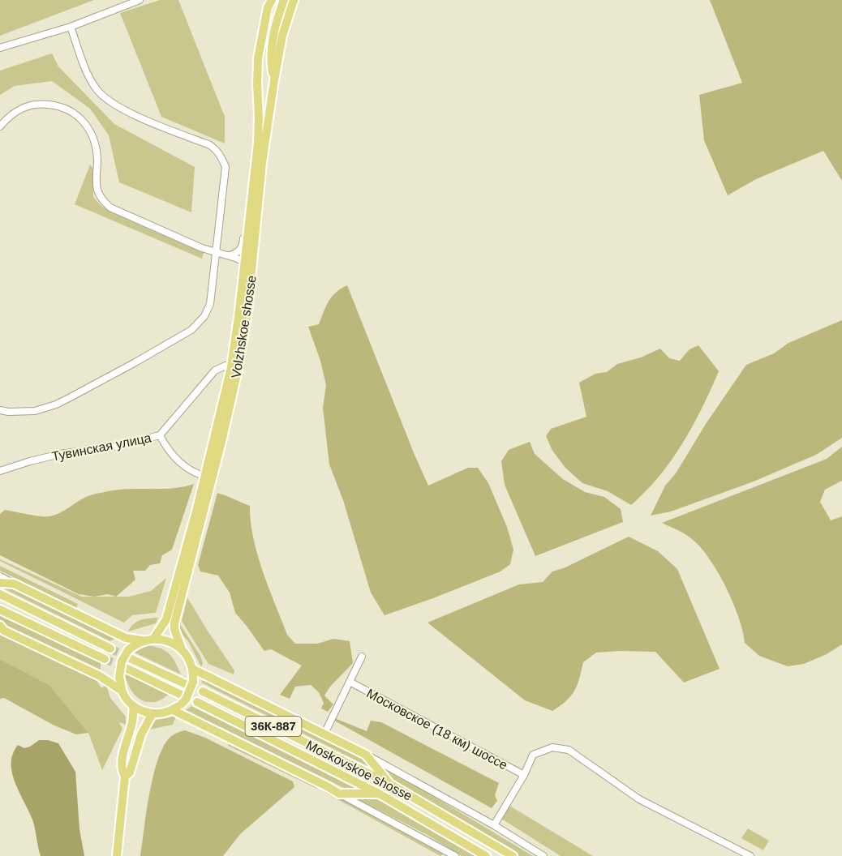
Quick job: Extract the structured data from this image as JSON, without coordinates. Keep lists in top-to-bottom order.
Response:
{
  "streets": {
    "main road": ["Volzhskoe shosse", "36К-887", "Moskovskoe shosse"],
    "street": ["Тувинская улица", "Московское (18 км) шоссе"]
  },
  "crossings": [
    ["Volzhskoe shosse", "Тувинская улица"]
  ]
}
